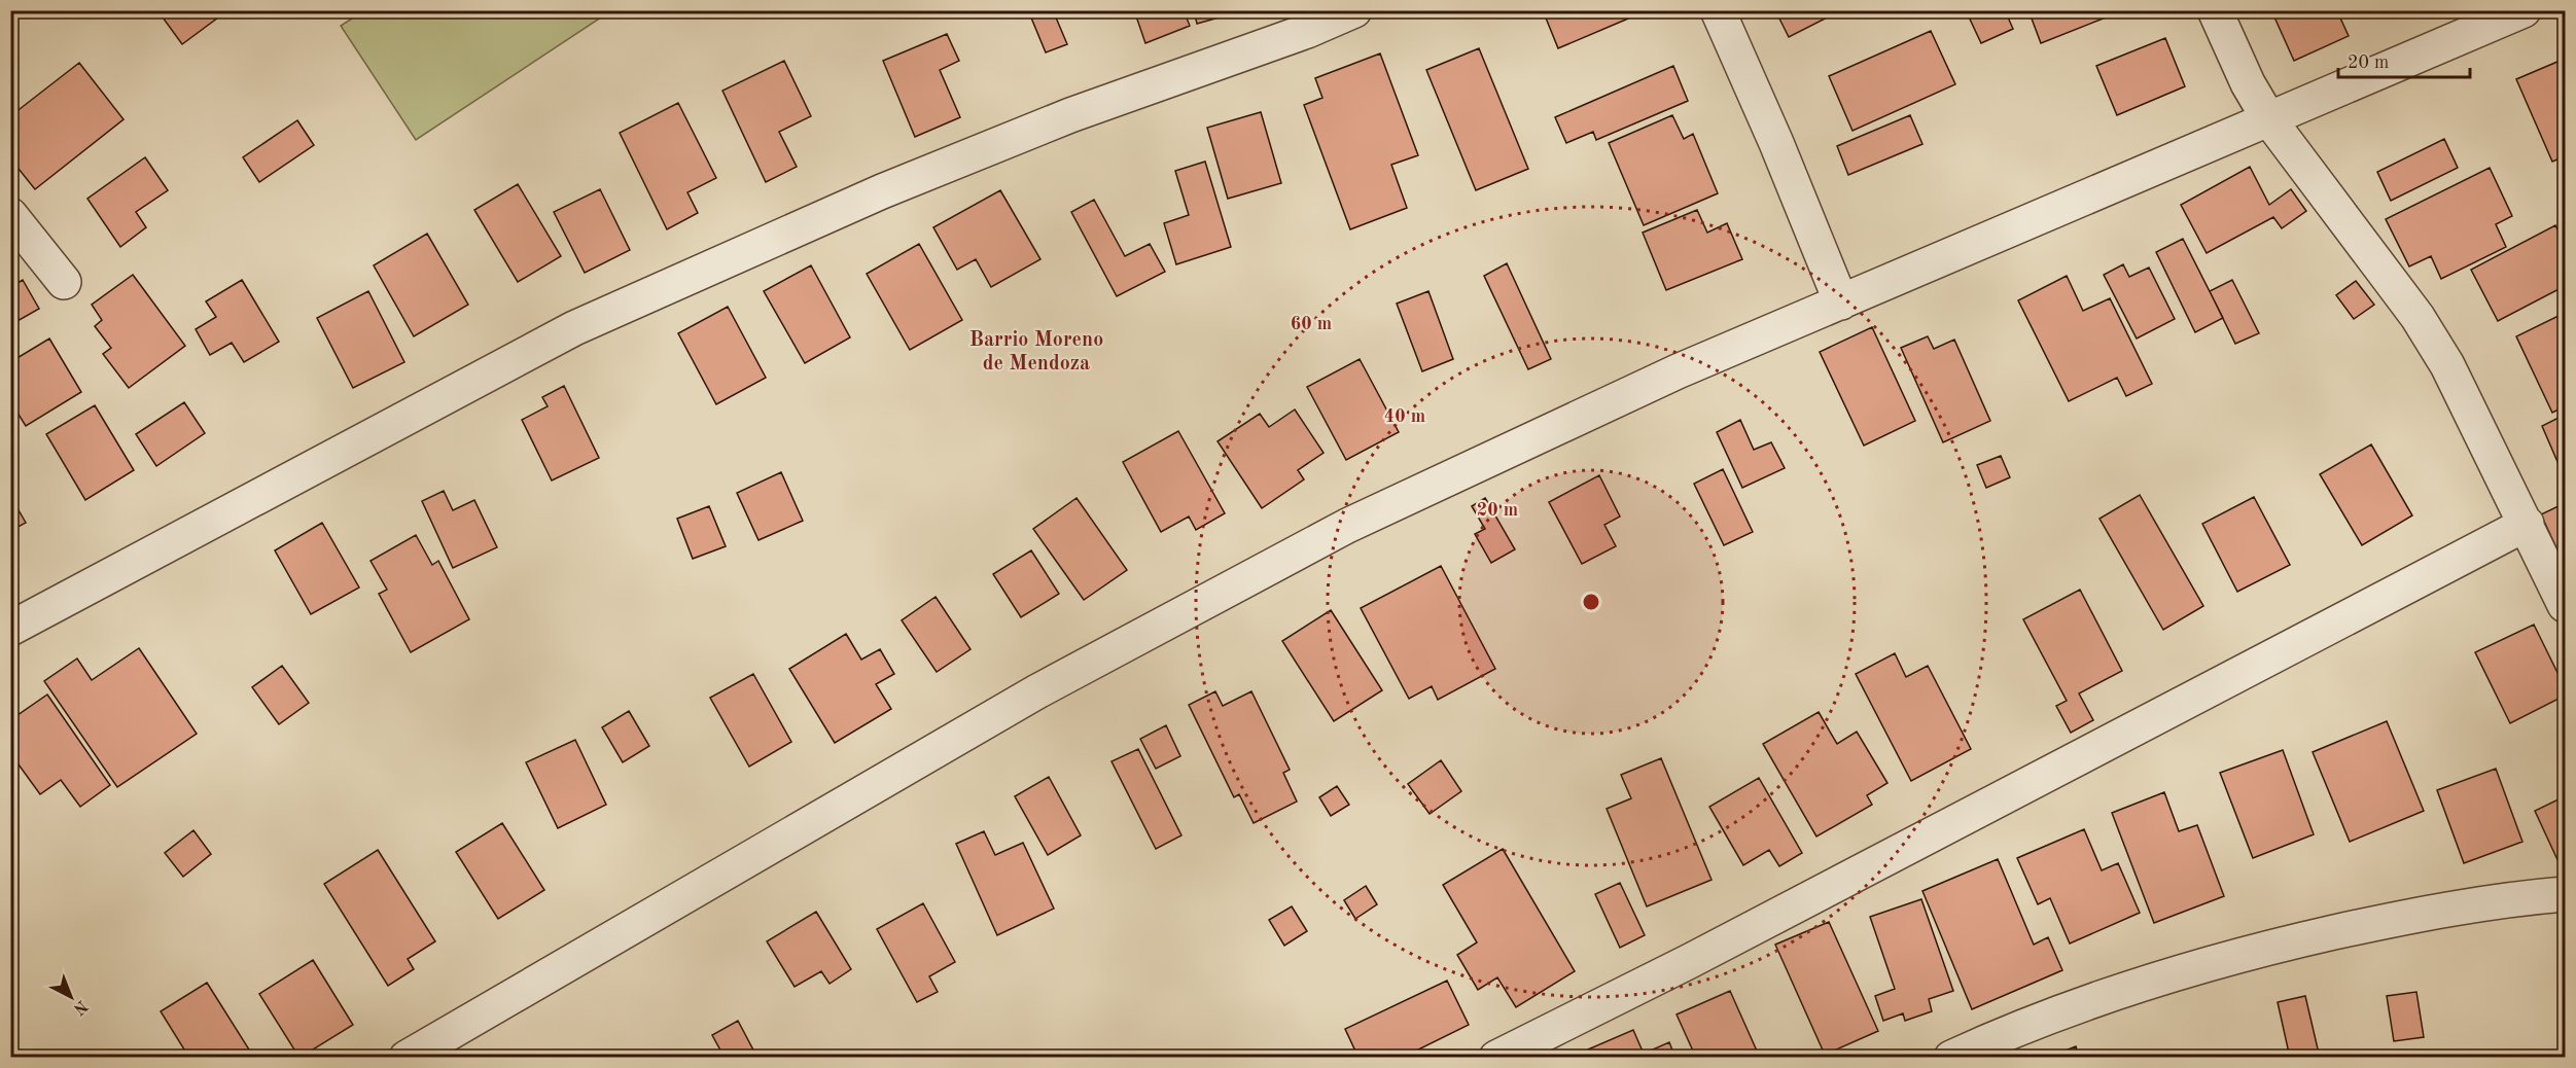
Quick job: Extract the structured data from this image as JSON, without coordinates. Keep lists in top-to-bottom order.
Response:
{
  "districts": ["Barrio Moreno de Mendoza"],
  "scale_bar": "20 m",
  "north": "bottom right",
  "rings": ["60 m", "40 m", "20 m"]
}
